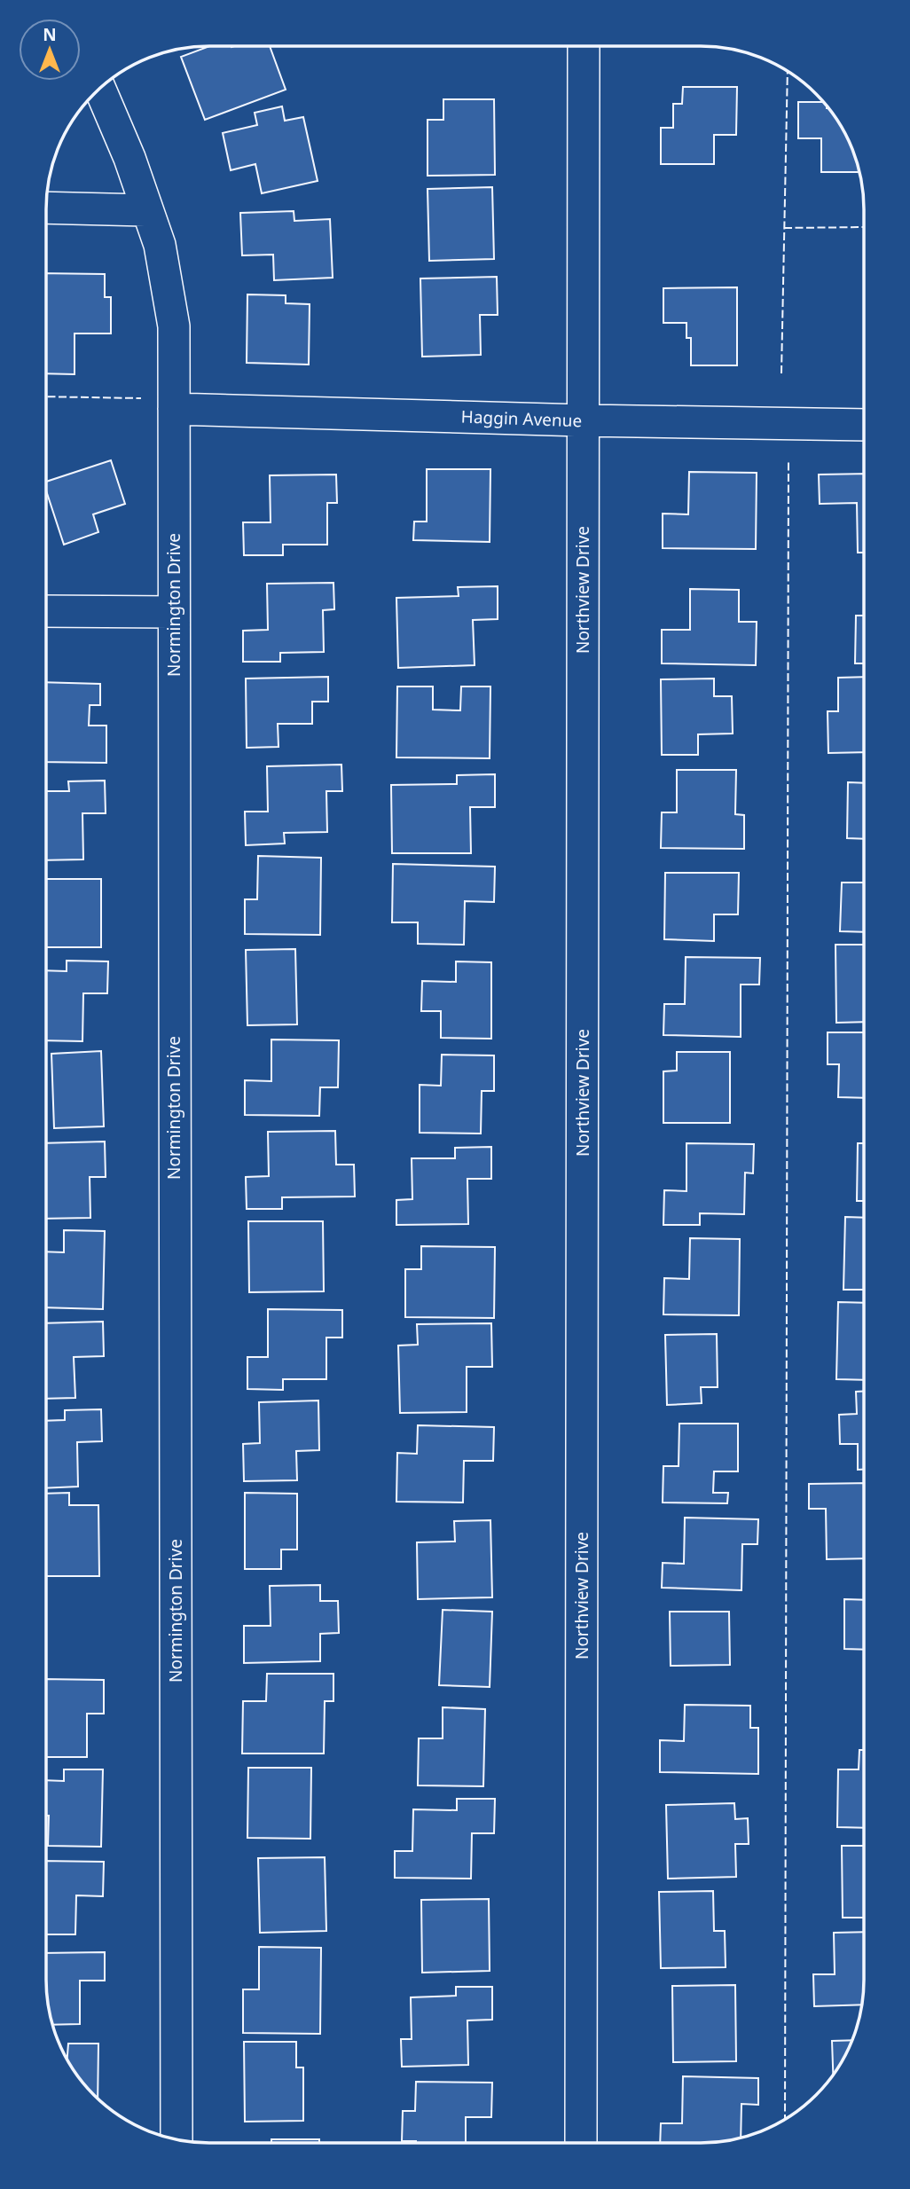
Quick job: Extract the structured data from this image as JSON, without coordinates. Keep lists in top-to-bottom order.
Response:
{
  "streets": {
    "street": ["Haggin Avenue", "Northview Drive", "Normington Drive"]
  },
  "crossings": [
    ["Haggin Avenue", "Northview Drive"],
    ["Haggin Avenue", "Normington Drive"]
  ],
  "north": "top"
}
